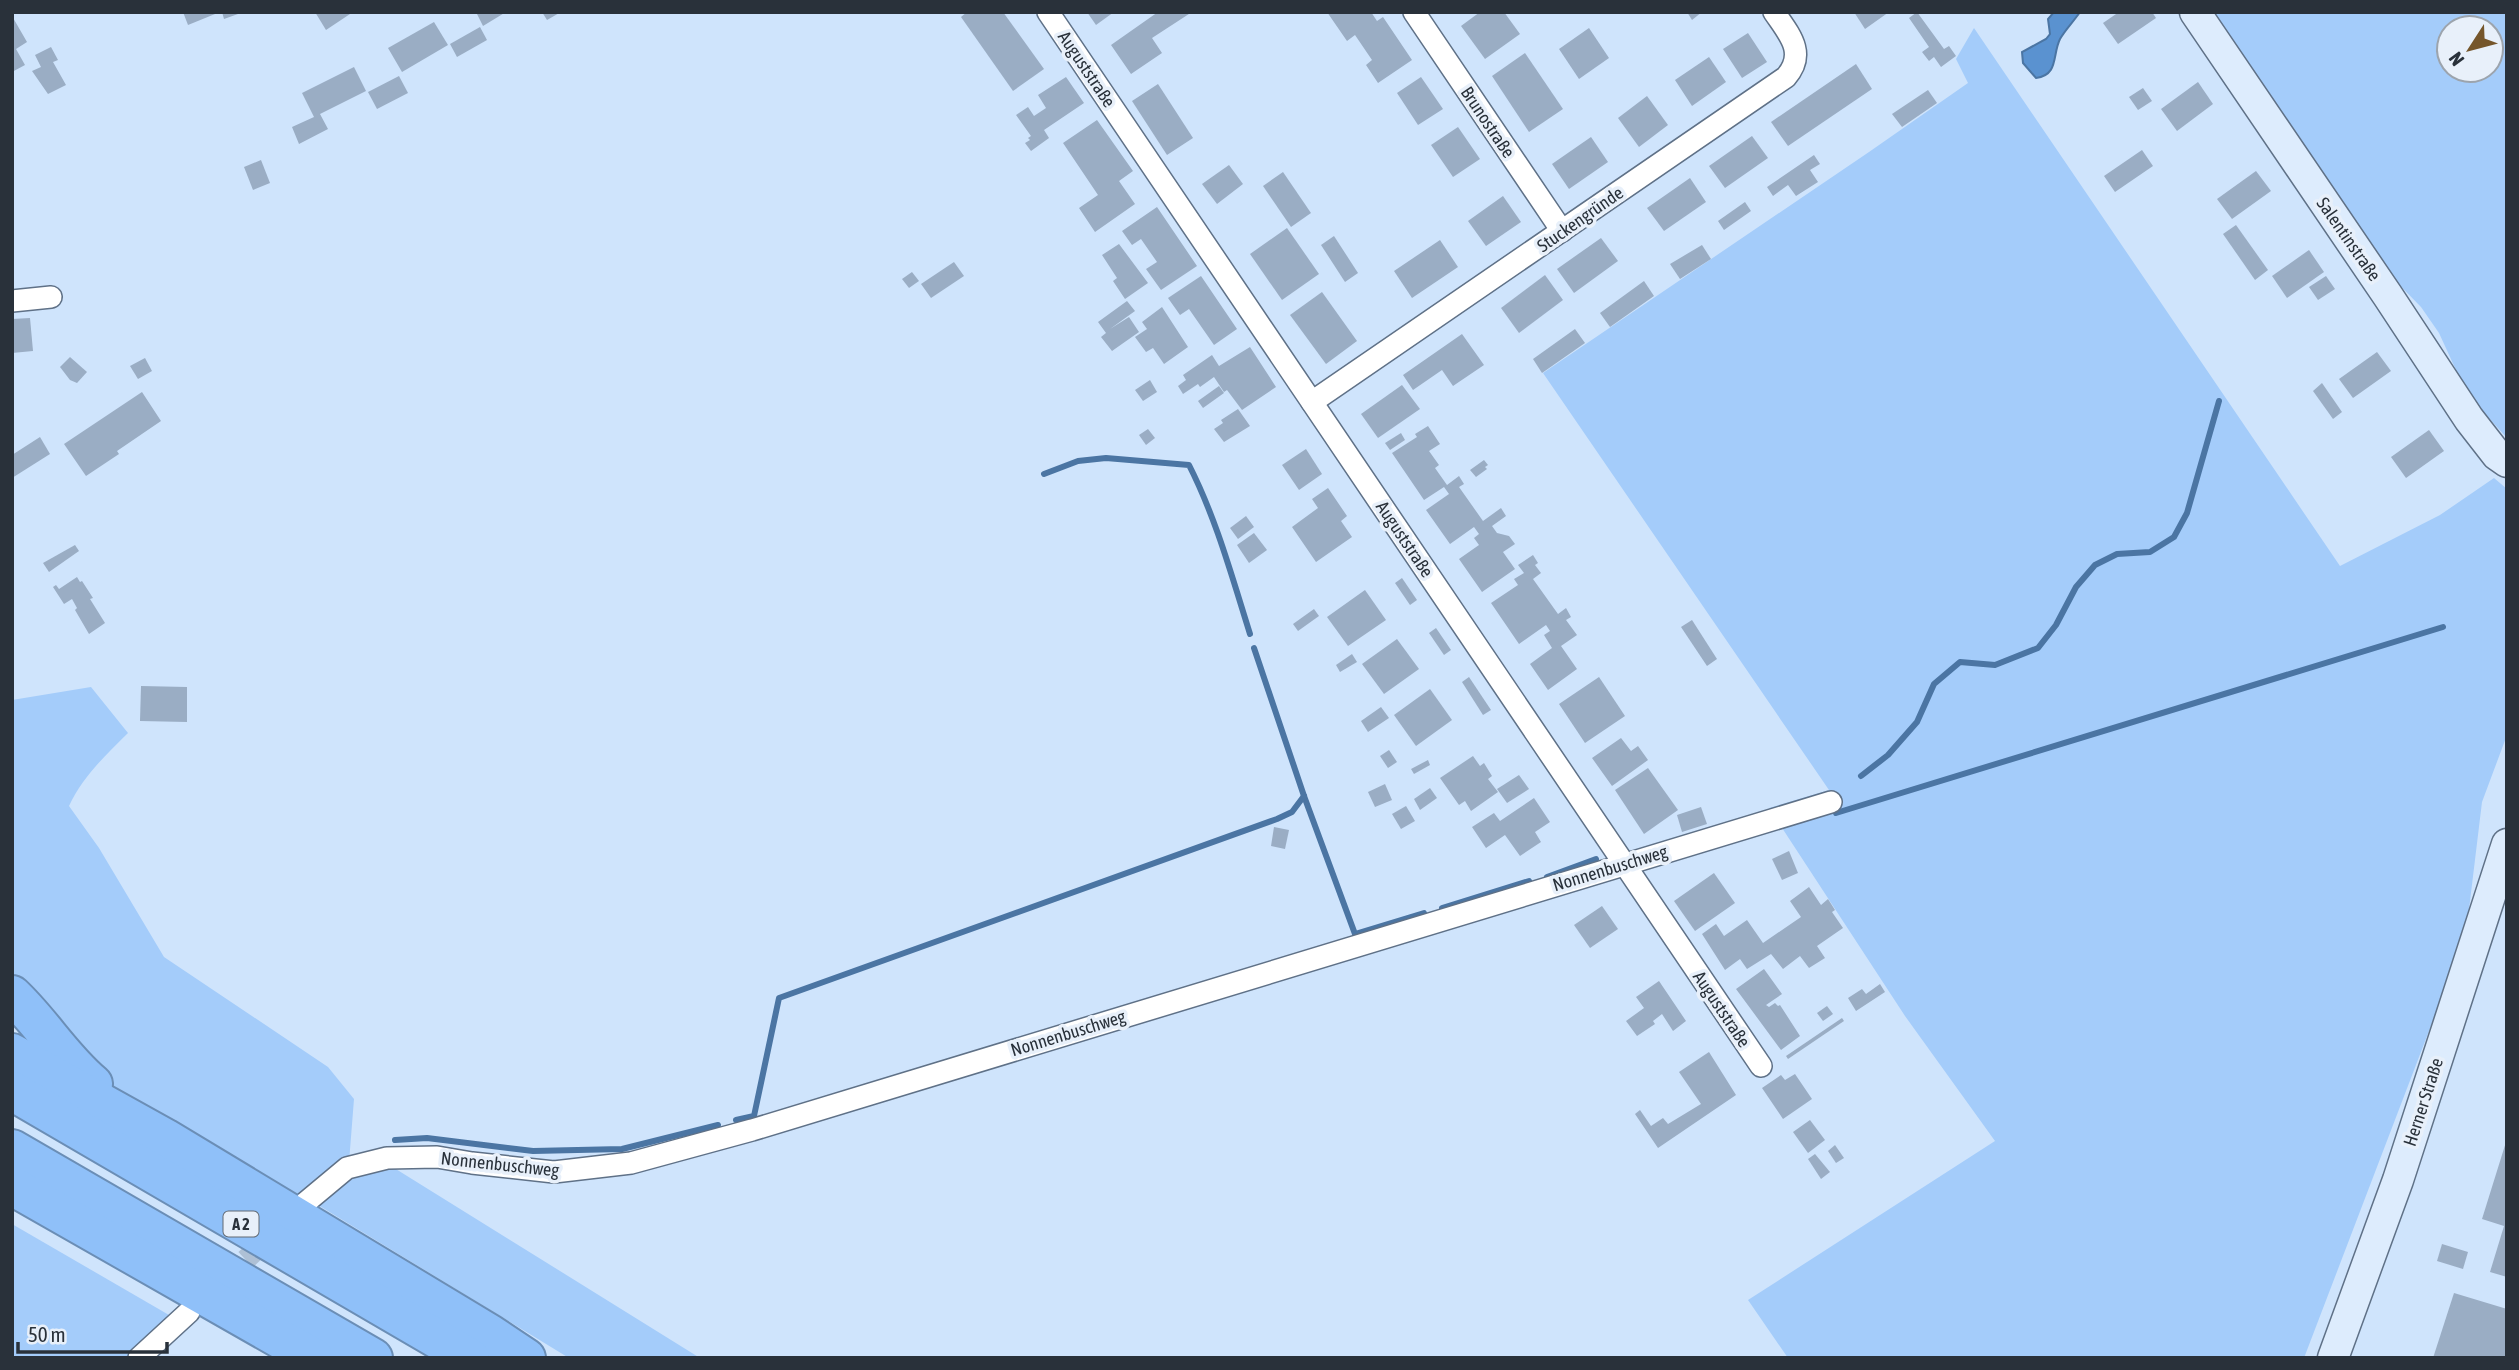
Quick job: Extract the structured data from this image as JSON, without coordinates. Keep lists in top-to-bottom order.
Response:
{
  "streets": {
    "highway": ["A 2"],
    "street": [
      "Auguststraße",
      "Brunostraße",
      "Stuckengründe",
      "Salentinstraße",
      "Nonnenbuschweg",
      "Herner Straße"
    ]
  },
  "crossings": [
    ["Auguststraße", "Stuckengründe"],
    ["Auguststraße", "Nonnenbuschweg"],
    ["Brunostraße", "Stuckengründe"]
  ],
  "scale_bar": "50 m",
  "north": "bottom left"
}
